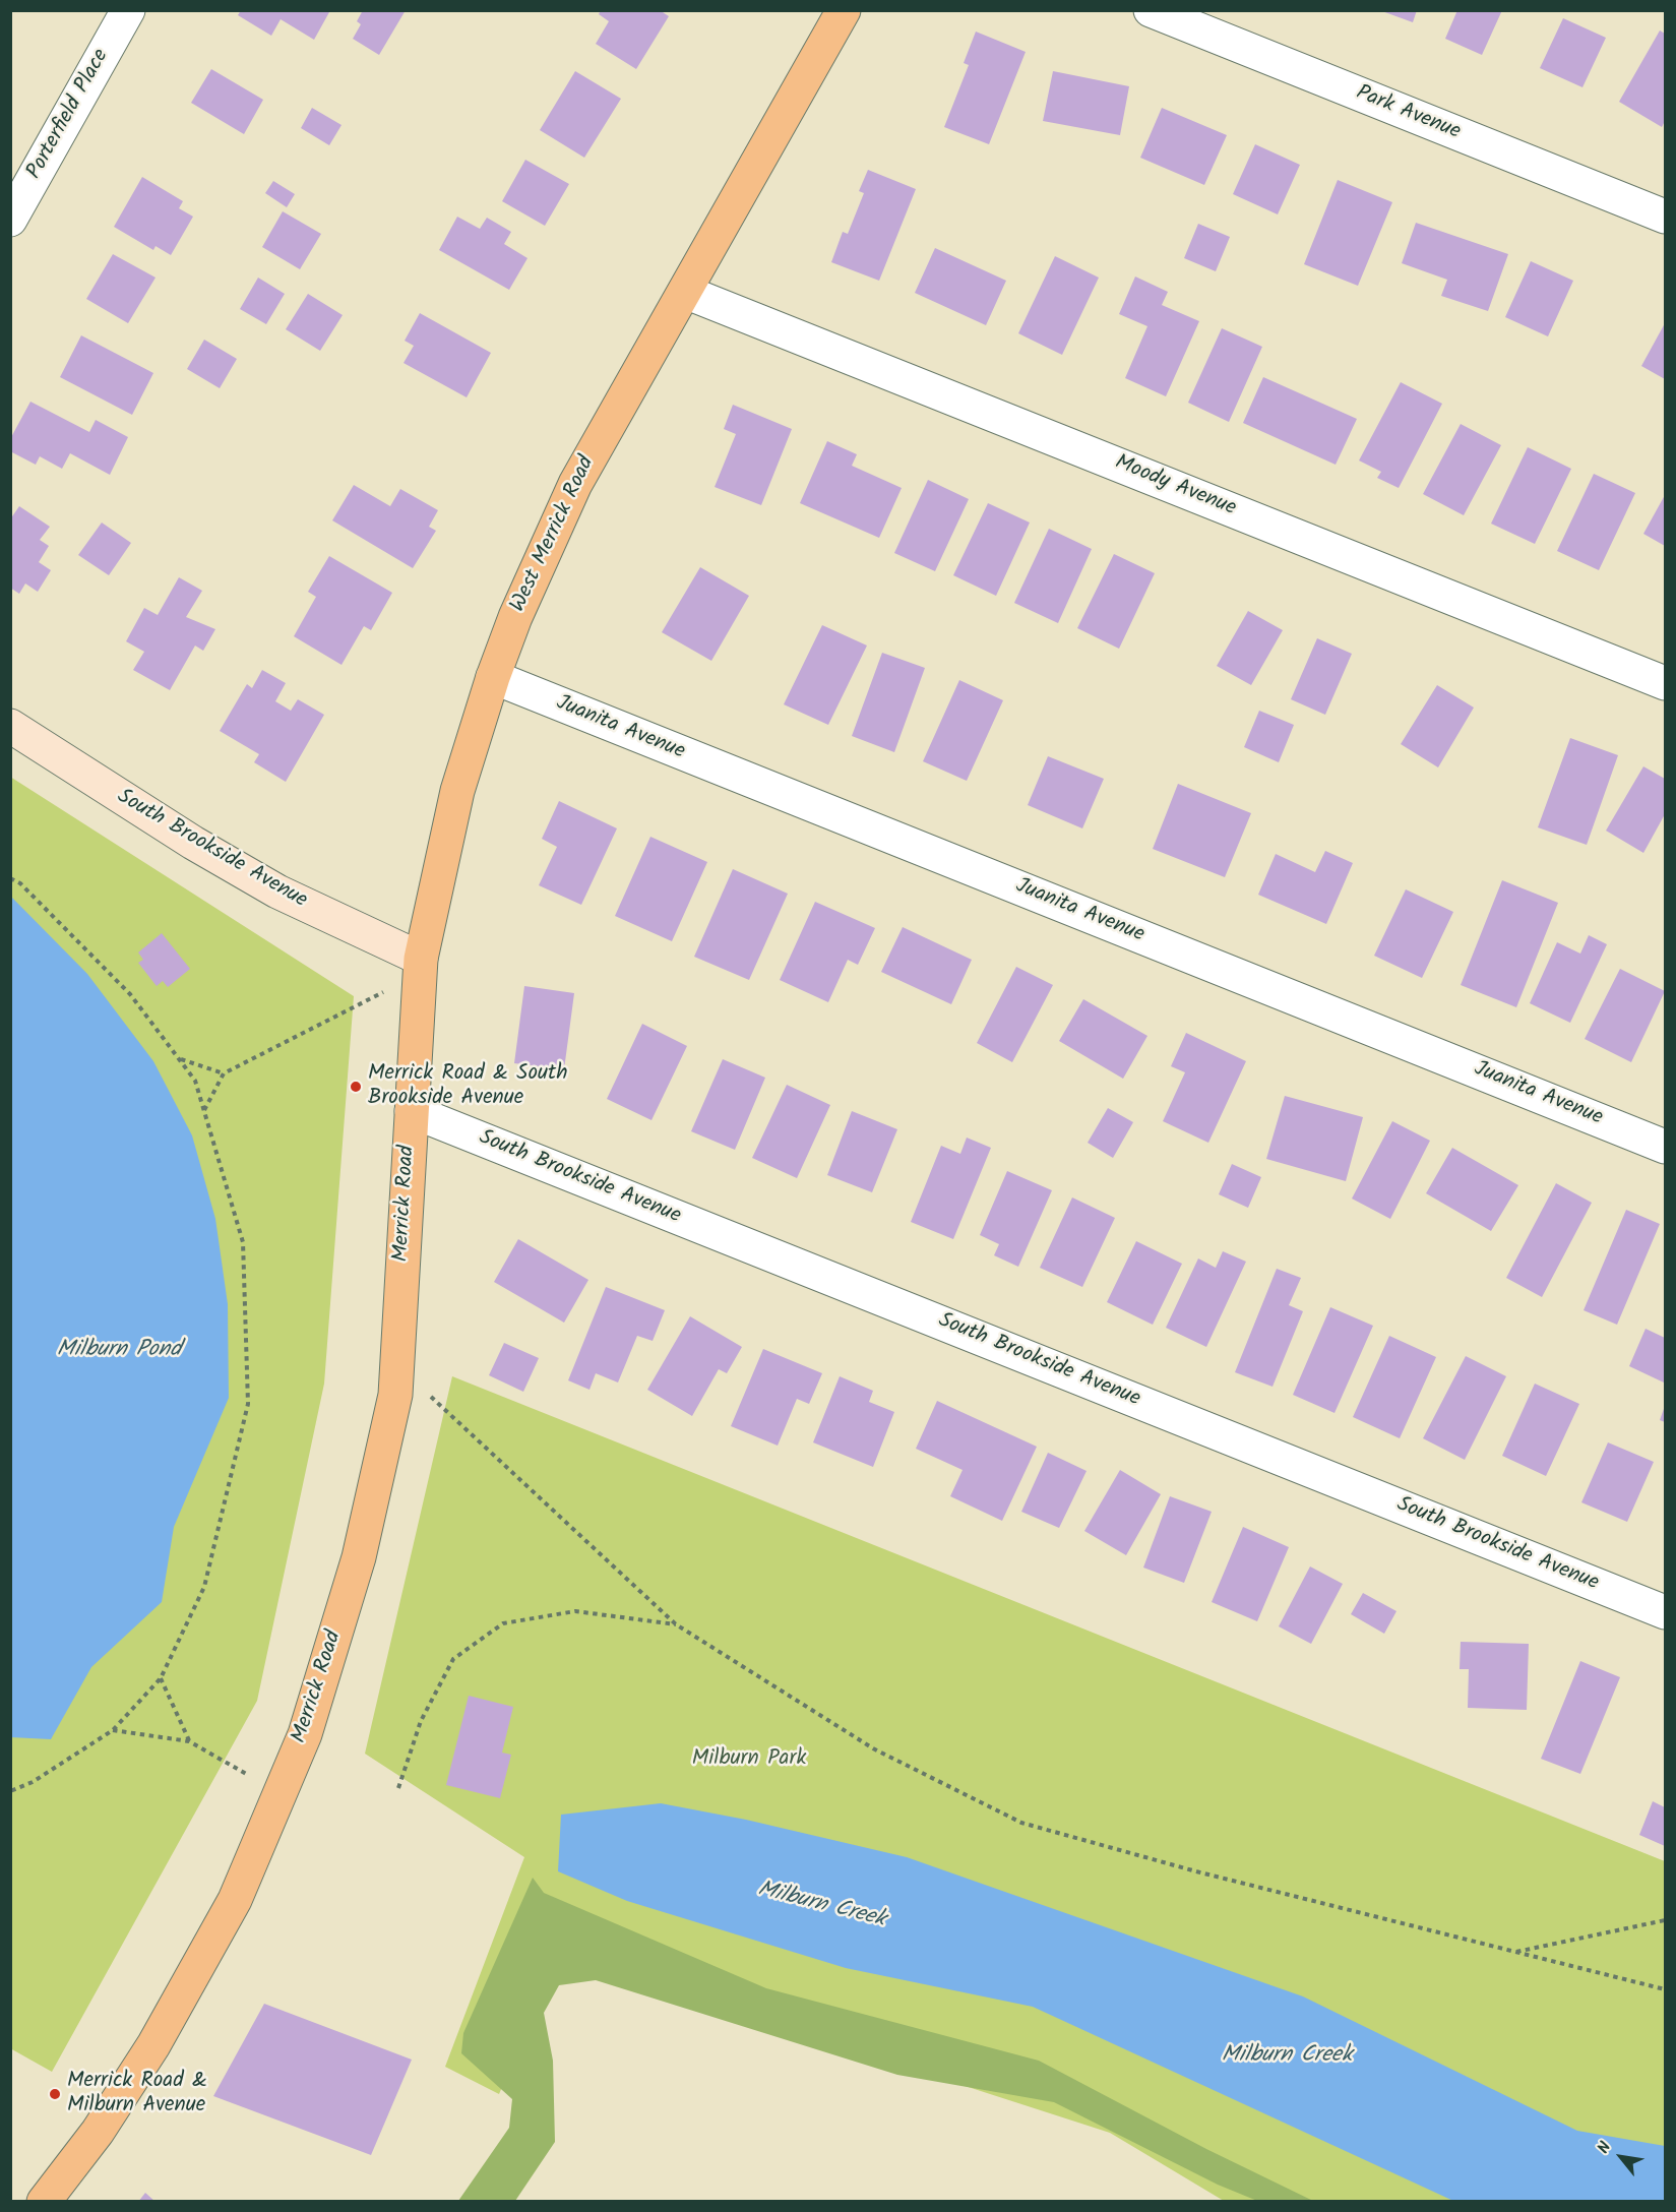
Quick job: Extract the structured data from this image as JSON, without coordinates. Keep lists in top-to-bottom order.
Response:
{
  "streets": {
    "main road": ["West Merrick Road", "South Brookside Avenue", "Merrick Road"],
    "street": [
      "Park Avenue",
      "Porterfield Place",
      "Moody Avenue",
      "Juanita Avenue"
    ]
  },
  "crossings": [
    ["Moody Avenue", "West Merrick Road"],
    ["West Merrick Road", "Juanita Avenue"],
    ["West Merrick Road", "South Brookside Avenue"],
    ["West Merrick Road", "Merrick Road"],
    ["South Brookside Avenue", "Merrick Road"]
  ],
  "water": ["Milburn Pond", "Milburn Creek"],
  "parks": ["Milburn Park"],
  "places": ["Merrick Road & South Brookside Avenue", "Merrick Road & Milburn Avenue"],
  "north": "top left"
}
